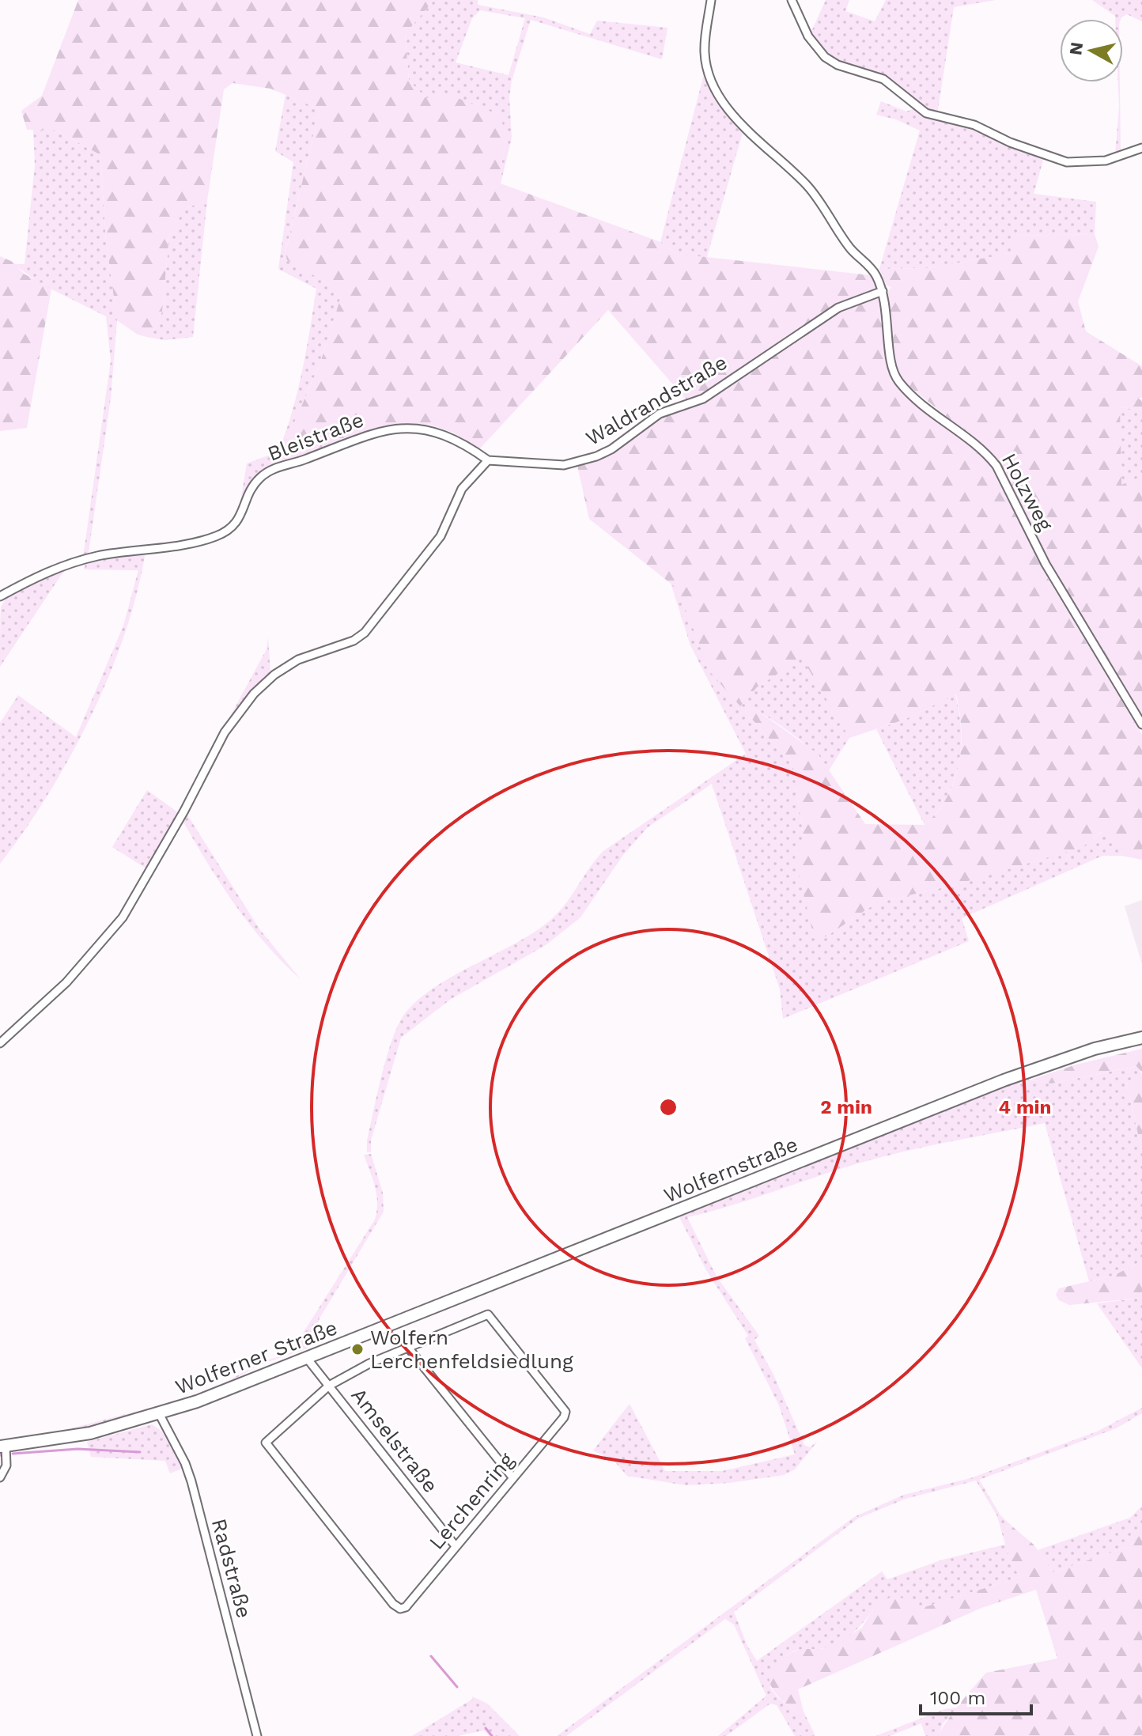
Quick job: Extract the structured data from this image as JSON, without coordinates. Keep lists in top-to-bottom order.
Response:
{
  "streets": {
    "main road": ["Wolfernstraße", "Wolferner Straße"],
    "street": [
      "Waldrandstraße",
      "Bleistraße",
      "Holzweg",
      "Amselstraße",
      "Lerchenring",
      "Radstraße"
    ]
  },
  "crossings": [
    ["Waldrandstraße", "Bleistraße"],
    ["Waldrandstraße", "Holzweg"],
    ["Wolfernstraße", "Wolferner Straße"],
    ["Wolferner Straße", "Radstraße"],
    ["Amselstraße", "Lerchenring"]
  ],
  "places": ["Wolfern Lerchenfeldsiedlung"],
  "scale_bar": "100 m",
  "north": "left",
  "rings": ["2 min", "4 min"]
}
